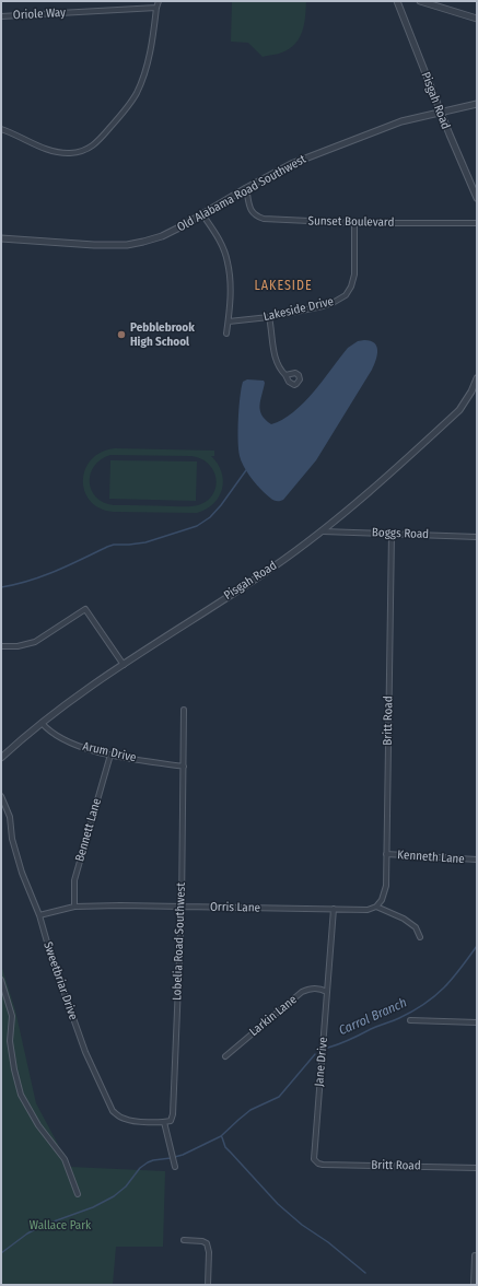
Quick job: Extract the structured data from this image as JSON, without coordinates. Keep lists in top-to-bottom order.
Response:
{
  "streets": {
    "street": [
      "Oriole Way",
      "Pisgah Road",
      "Old Alabama Road Southwest",
      "Sunset Boulevard",
      "Lakeside Drive",
      "Boggs Road",
      "Britt Road",
      "Arum Drive",
      "Bennett Lane",
      "Kenneth Lane",
      "Orris Lane",
      "Lobelia Road Southwest",
      "Sweetbriar Drive",
      "Larkin Lane",
      "Jane Drive"
    ]
  },
  "crossings": [
    ["Pisgah Road", "Old Alabama Road Southwest"],
    ["Pisgah Road", "Boggs Road"],
    ["Pisgah Road", "Arum Drive"],
    ["Old Alabama Road Southwest", "Sunset Boulevard"],
    ["Sunset Boulevard", "Lakeside Drive"],
    ["Boggs Road", "Britt Road"],
    ["Britt Road", "Kenneth Lane"],
    ["Britt Road", "Orris Lane"],
    ["Britt Road", "Jane Drive"],
    ["Arum Drive", "Bennett Lane"],
    ["Arum Drive", "Lobelia Road Southwest"],
    ["Bennett Lane", "Orris Lane"],
    ["Orris Lane", "Lobelia Road Southwest"],
    ["Orris Lane", "Sweetbriar Drive"],
    ["Orris Lane", "Jane Drive"],
    ["Lobelia Road Southwest", "Sweetbriar Drive"],
    ["Larkin Lane", "Jane Drive"]
  ],
  "districts": ["LAKESIDE"],
  "water": ["Carrol Branch"],
  "parks": ["Wallace Park"],
  "places": ["Pebblebrook High School"]
}
